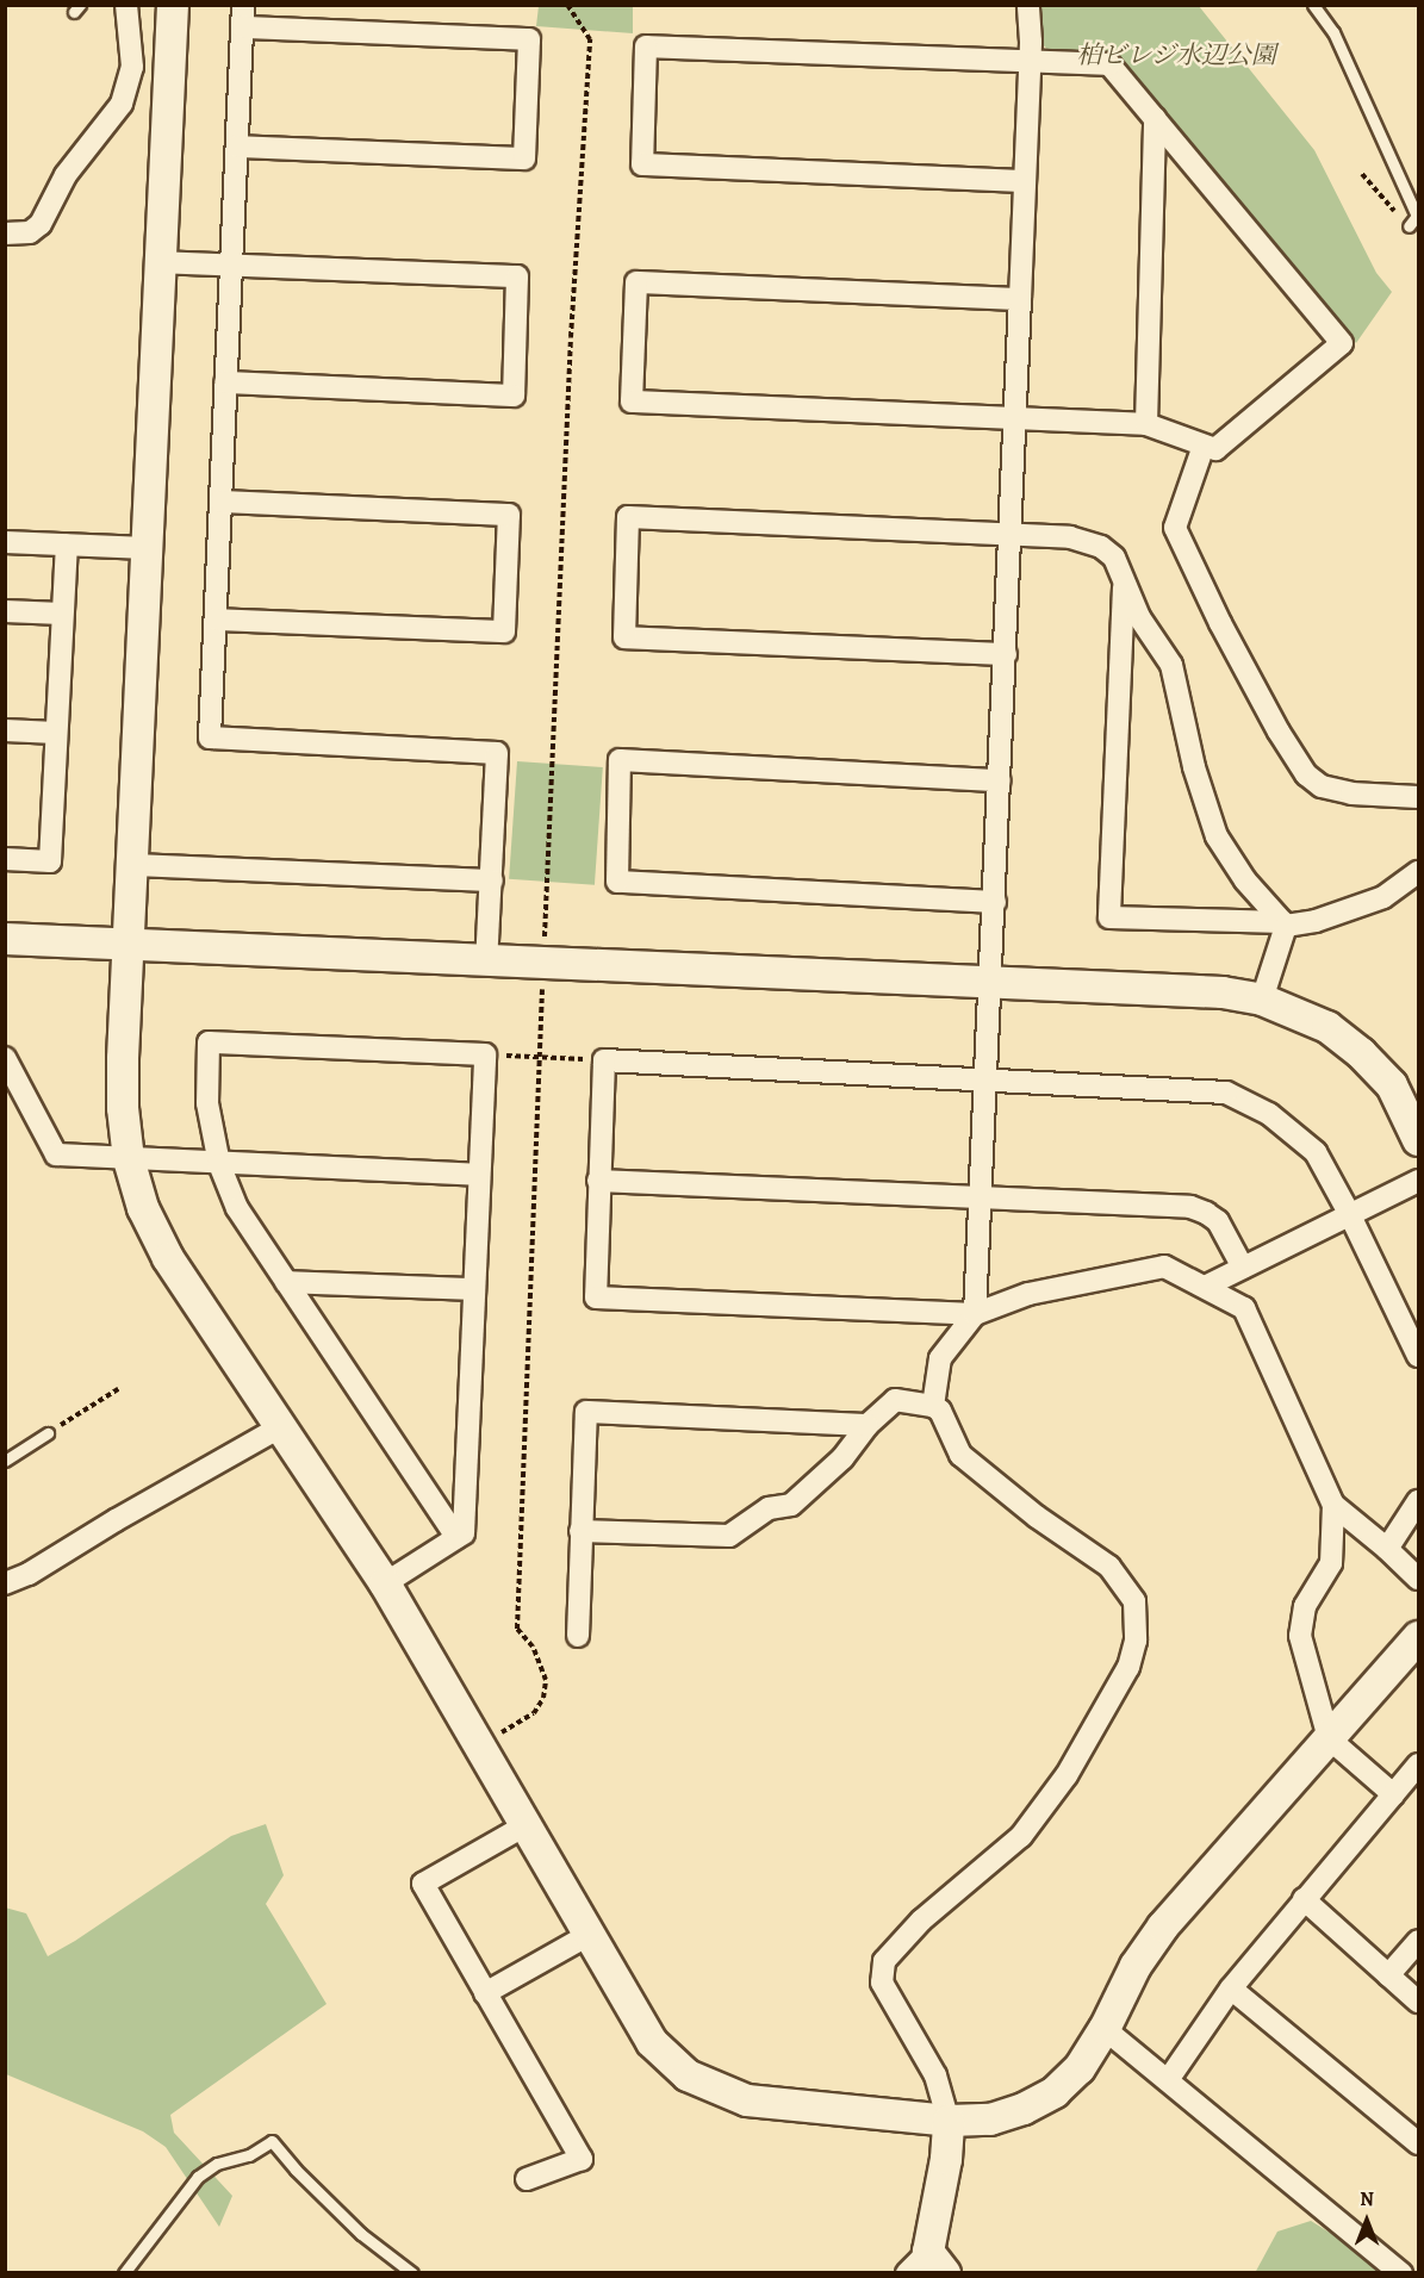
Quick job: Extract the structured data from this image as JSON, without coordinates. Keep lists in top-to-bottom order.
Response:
{
  "parks": ["柏ビレジ水辺公園"],
  "north": "top"
}
